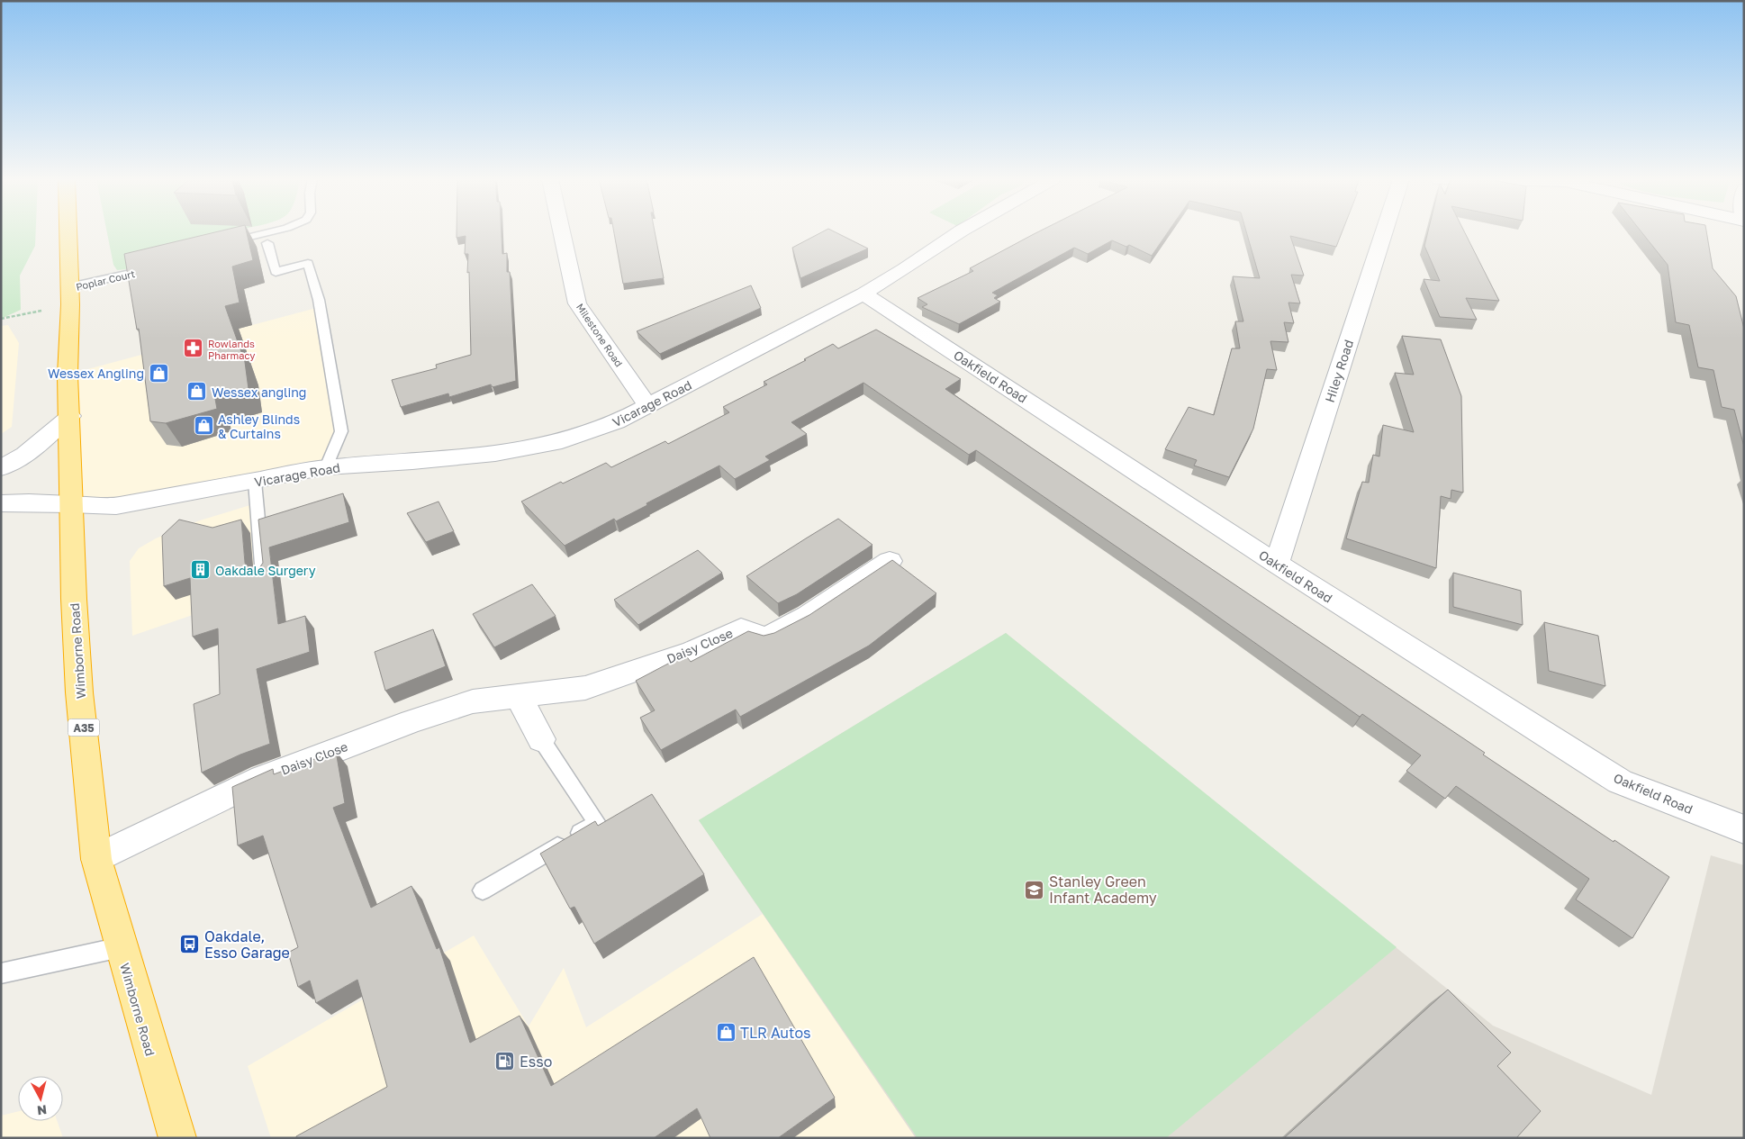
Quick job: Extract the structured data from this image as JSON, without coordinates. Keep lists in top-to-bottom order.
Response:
{
  "streets": {
    "highway": ["Wimborne Road", "A35"],
    "street": [
      "Milestone Road",
      "Hiley Road",
      "Oakfield Road",
      "Vicarage Road",
      "Daisy Close"
    ],
    "lane": ["Poplar Court"]
  },
  "crossings": [
    ["Poplar Court", "Wimborne Road"],
    ["Milestone Road", "Vicarage Road"],
    ["Hiley Road", "Oakfield Road"],
    ["Oakfield Road", "Vicarage Road"],
    ["Vicarage Road", "Wimborne Road"],
    ["Daisy Close", "Wimborne Road"]
  ],
  "places": {
    "pharmacy": ["Rowlands Pharmacy"],
    "shop": [
      "Wessex Angling",
      "Wessex angling",
      "Ashley Blinds & Curtains",
      "TLR Autos"
    ],
    "building": ["Oakdale Surgery"],
    "school or university": ["Stanley Green Infant Academy"],
    "bus stop": ["Oakdale, Esso Garage"],
    "fuel station": ["Esso"]
  },
  "north": "bottom"
}
